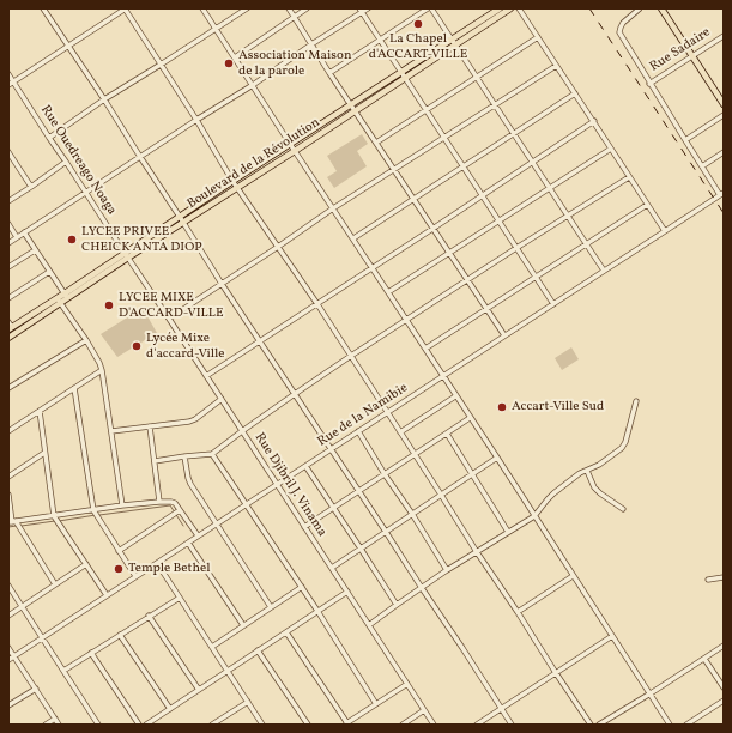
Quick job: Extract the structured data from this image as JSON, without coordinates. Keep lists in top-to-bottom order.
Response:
{
  "streets": {
    "main road": ["Boulevard de la Révolution"],
    "street": [
      "Rue Sadaire",
      "Rue Ouedreago Noaga",
      "Rue de la Namibie",
      "Rue Djibril J. Vinama"
    ]
  },
  "crossings": [
    ["Rue Ouedreago Noaga", "Boulevard de la Révolution"],
    ["Rue Ouedreago Noaga", "Rue Djibril J. Vinama"],
    ["Boulevard de la Révolution", "Rue Djibril J. Vinama"],
    ["Rue de la Namibie", "Rue Djibril J. Vinama"]
  ],
  "places": [
    "La Chapel d'ACCART-VILLE",
    "Association Maison de la parole",
    "LYCEE PRIVEE CHEICK ANTA DIOP",
    "LYCEE MIXE D'ACCARD-VILLE",
    "Lycée Mixe d'accard-Ville",
    "Accart-Ville Sud",
    "Temple Bethel"
  ]
}
